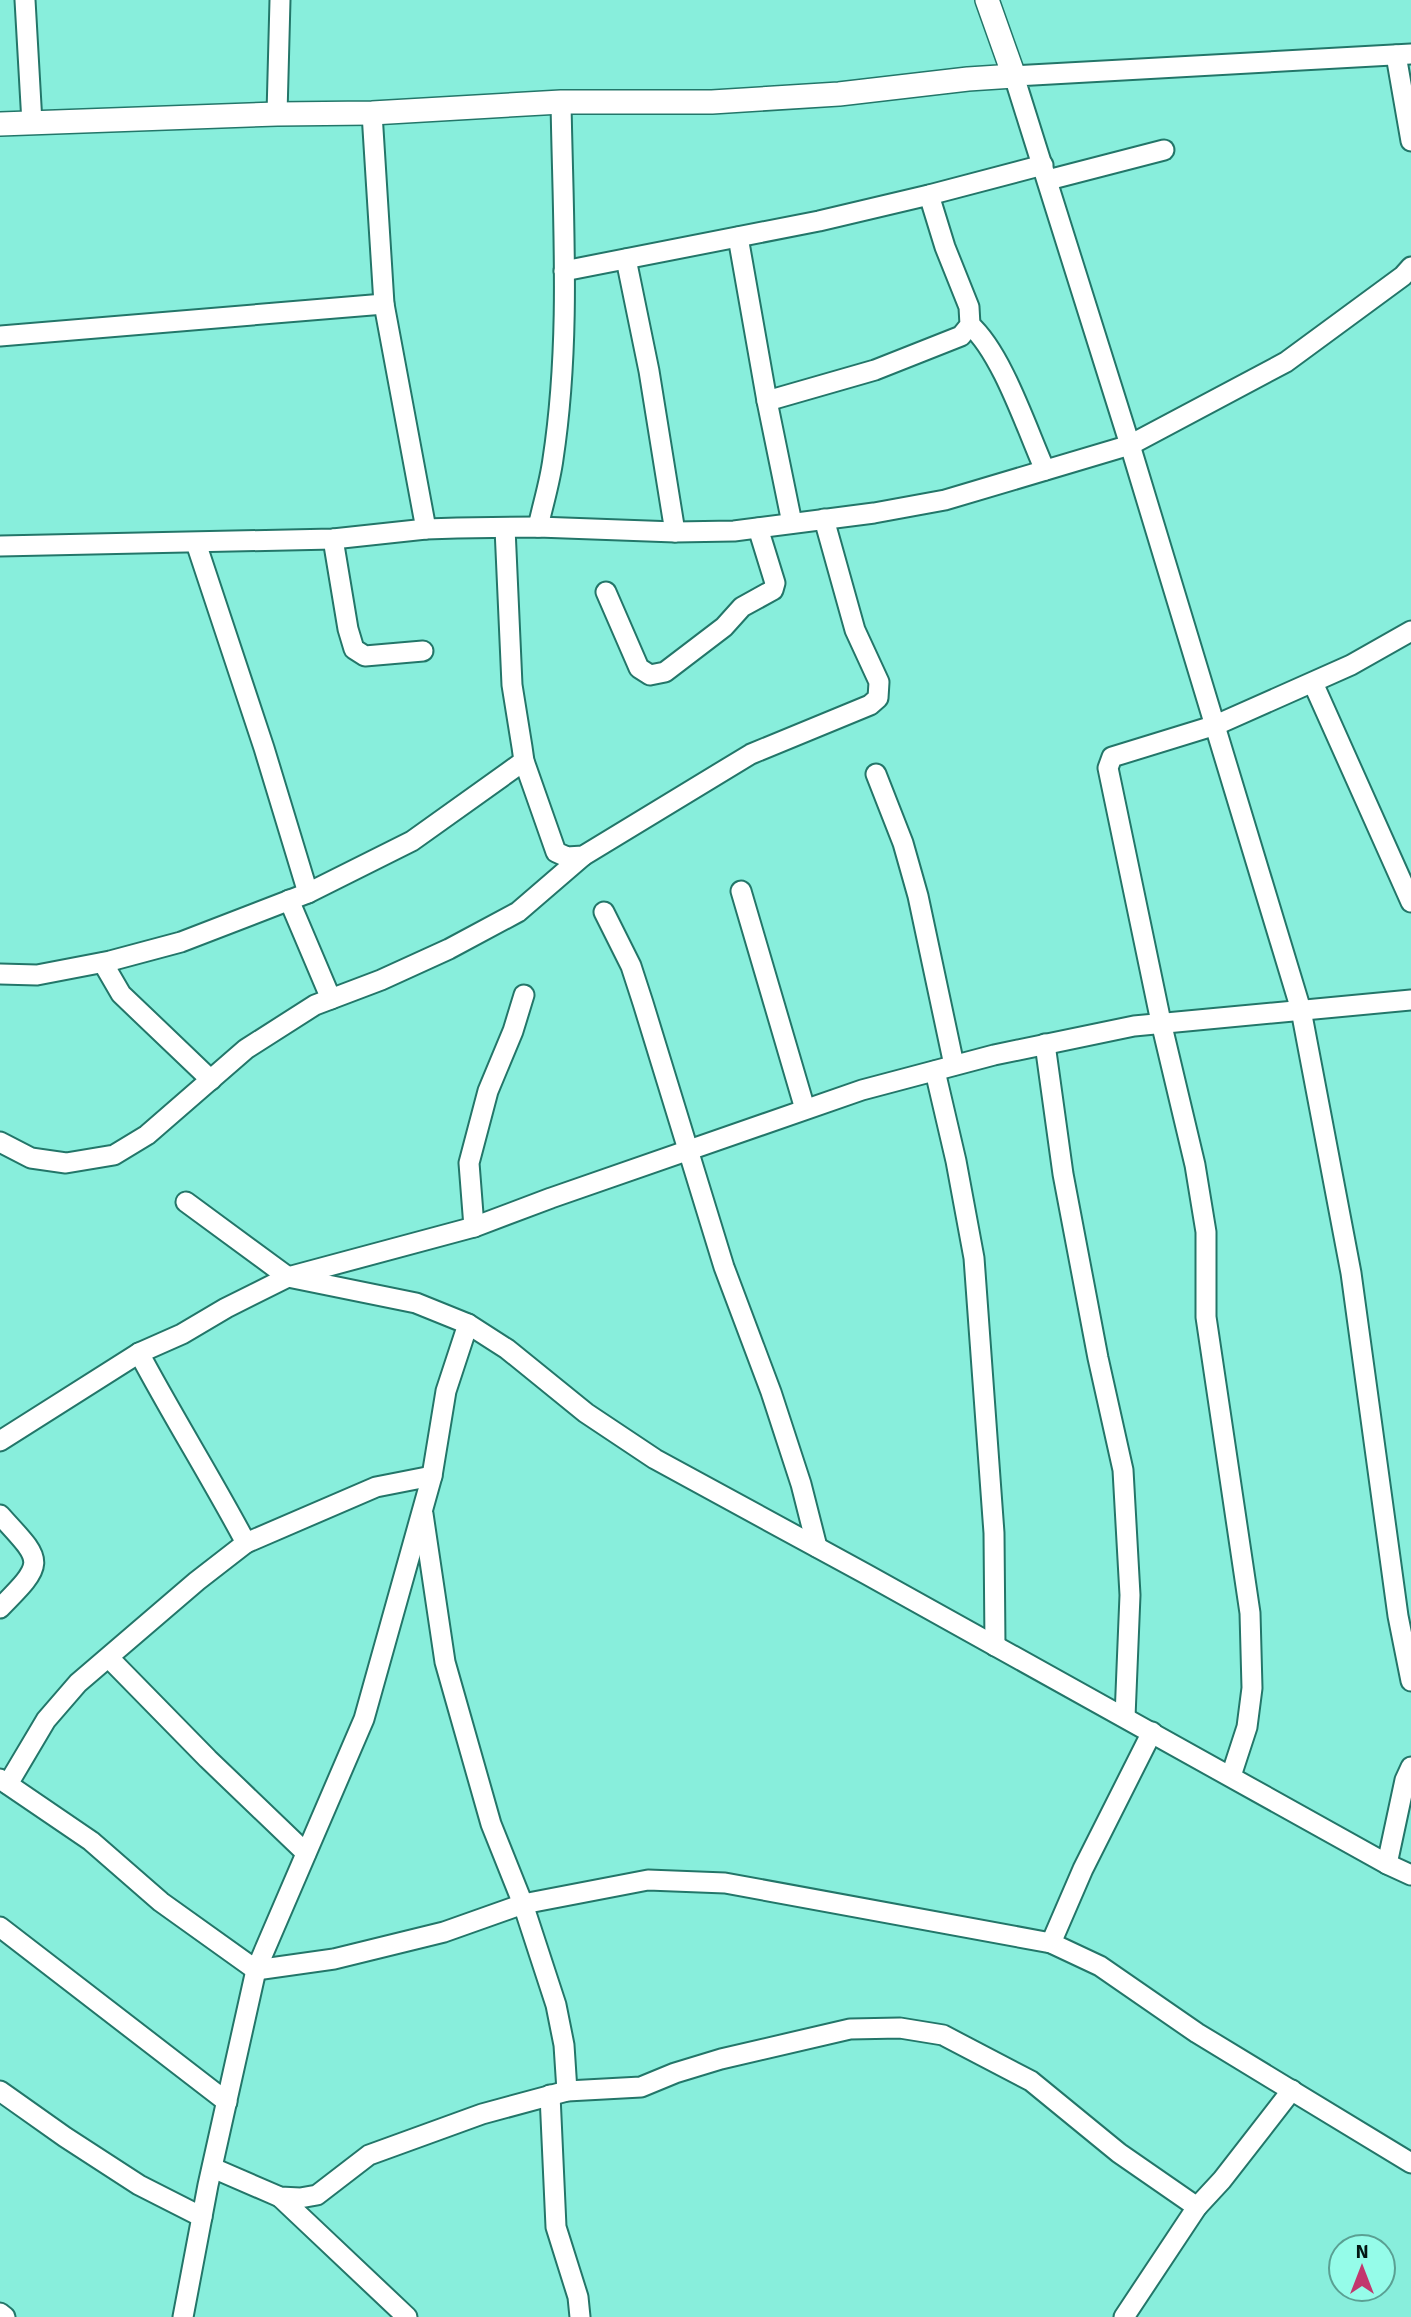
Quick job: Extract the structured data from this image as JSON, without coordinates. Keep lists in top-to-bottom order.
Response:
{
  "north": "top"
}
